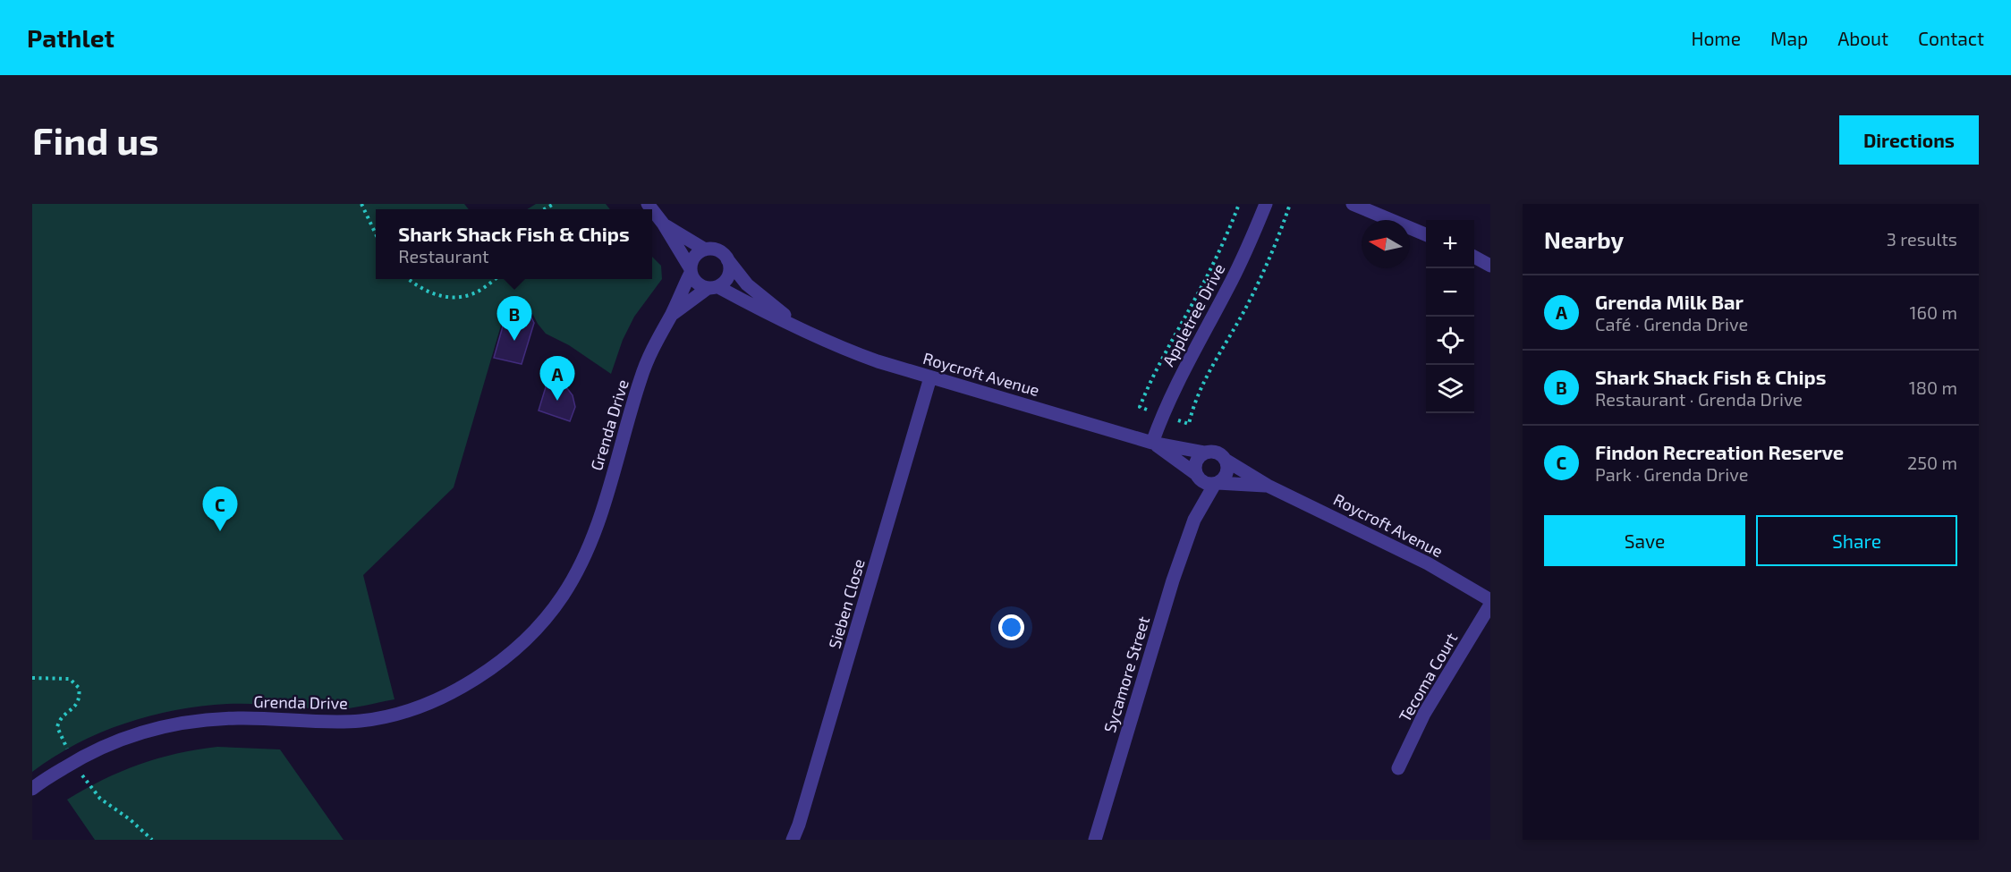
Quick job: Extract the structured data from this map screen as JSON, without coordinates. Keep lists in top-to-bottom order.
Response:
{
  "streets": {
    "street": [
      "Appletree Drive",
      "Roycroft Avenue",
      "Grenda Drive",
      "Sieben Close",
      "Sycamore Street",
      "Tecoma Court"
    ]
  },
  "crossings": [
    ["Appletree Drive", "Roycroft Avenue"],
    ["Roycroft Avenue", "Grenda Drive"],
    ["Roycroft Avenue", "Sieben Close"],
    ["Roycroft Avenue", "Sycamore Street"]
  ],
  "north": "left",
  "page": {
    "header": "Pathlet",
    "nav": [
      "Home",
      "Map",
      "About",
      "Contact"
    ],
    "buttons": [
      "Directions",
      ["Save", "Share"]
    ],
    "title": "Find us",
    "heading": ["Nearby", "3 results"],
    "popup": ["Shark Shack Fish & Chips", "Restaurant"],
    "map_buttons": ["+", "−"],
    "list": [
      {
        "mark": "A",
        "name": "Grenda Milk Bar",
        "note": "Café · Grenda Drive",
        "value": "160 m"
      },
      {
        "mark": "B",
        "name": "Shark Shack Fish & Chips",
        "note": "Restaurant · Grenda Drive",
        "value": "180 m"
      },
      {
        "mark": "C",
        "name": "Findon Recreation Reserve",
        "note": "Park · Grenda Drive",
        "value": "250 m"
      }
    ],
    "pins": ["B", "A", "C"]
  }
}
